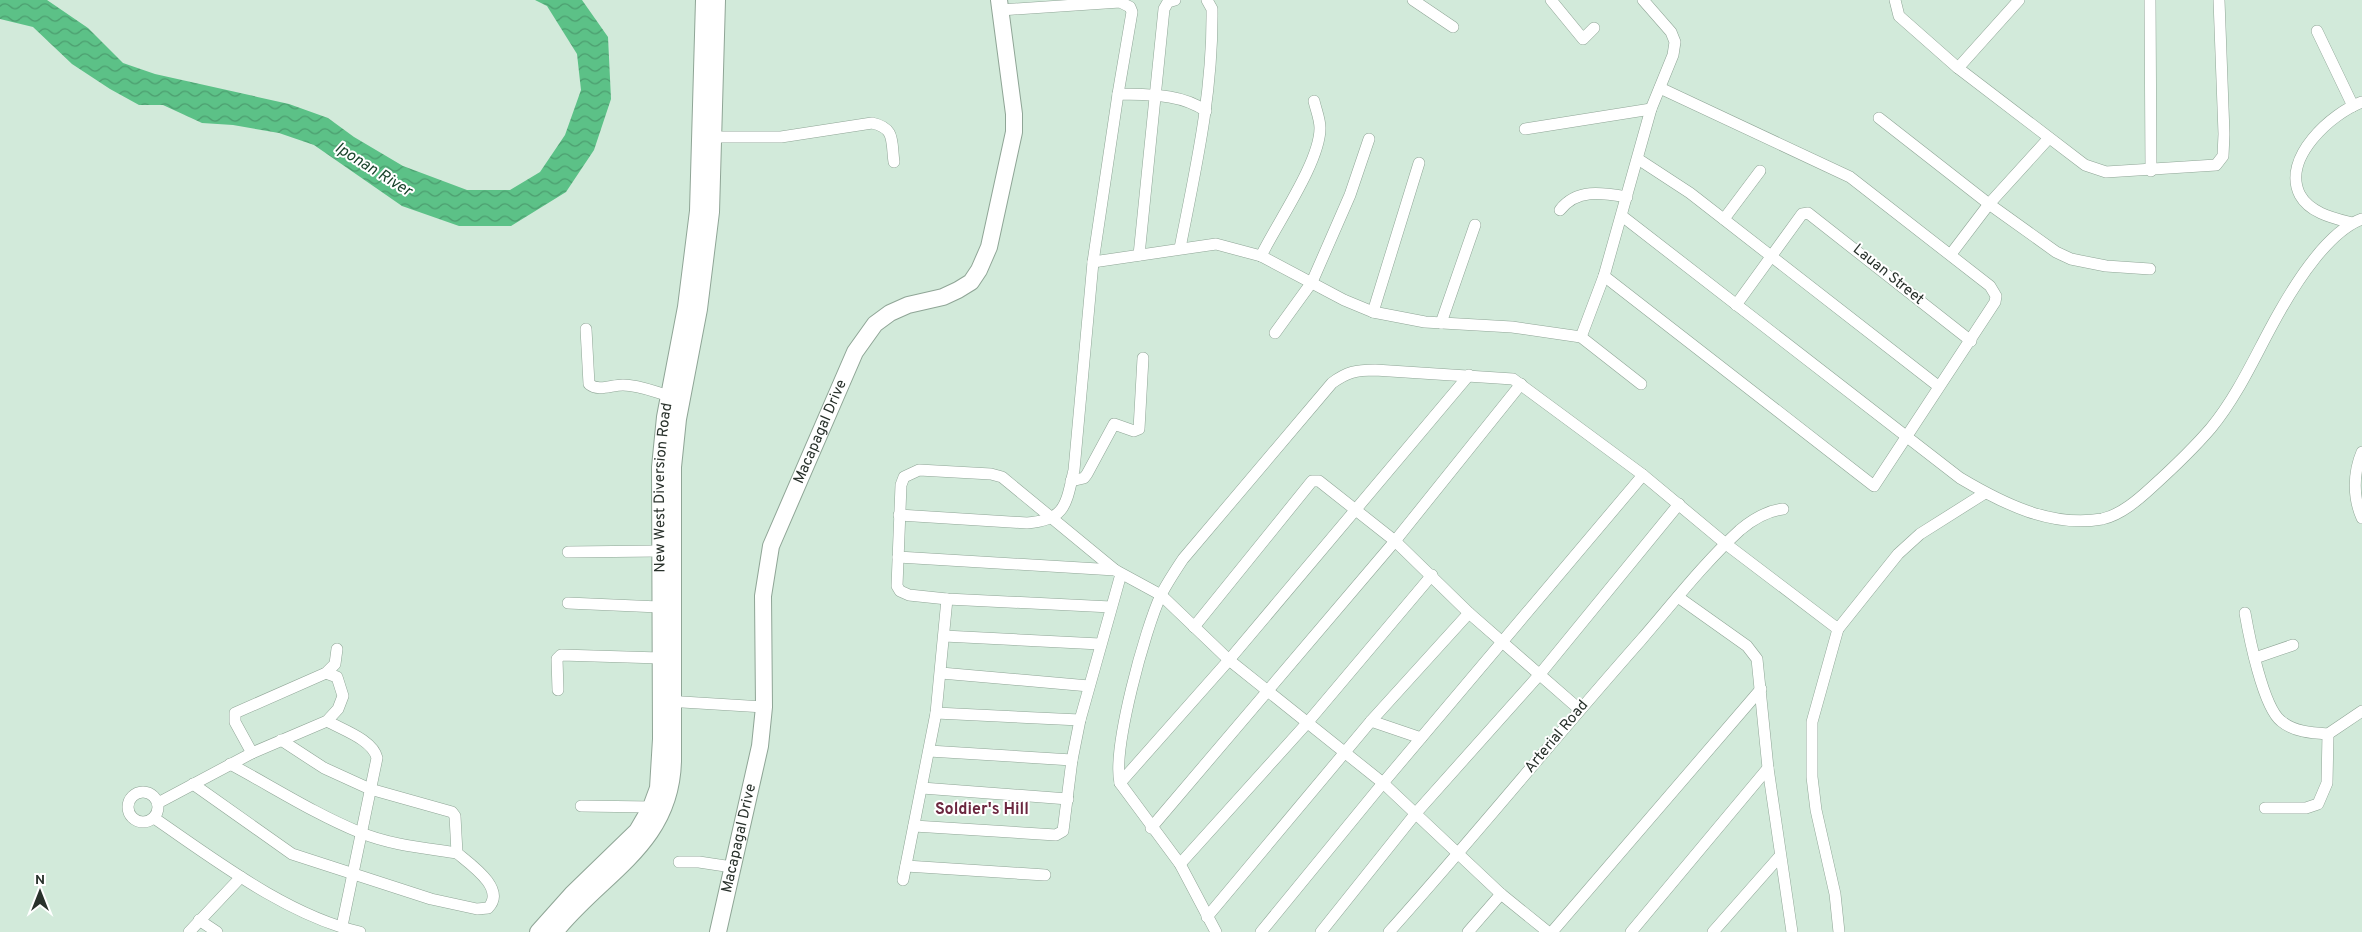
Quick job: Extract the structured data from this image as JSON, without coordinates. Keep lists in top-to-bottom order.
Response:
{
  "streets": {
    "street": [
      "Lauan Street",
      "Macapagal Drive",
      "New West Diversion Road",
      "Arterial Road"
    ]
  },
  "districts": ["Soldier's Hill"],
  "water": ["Iponan River"],
  "north": "top"
}
